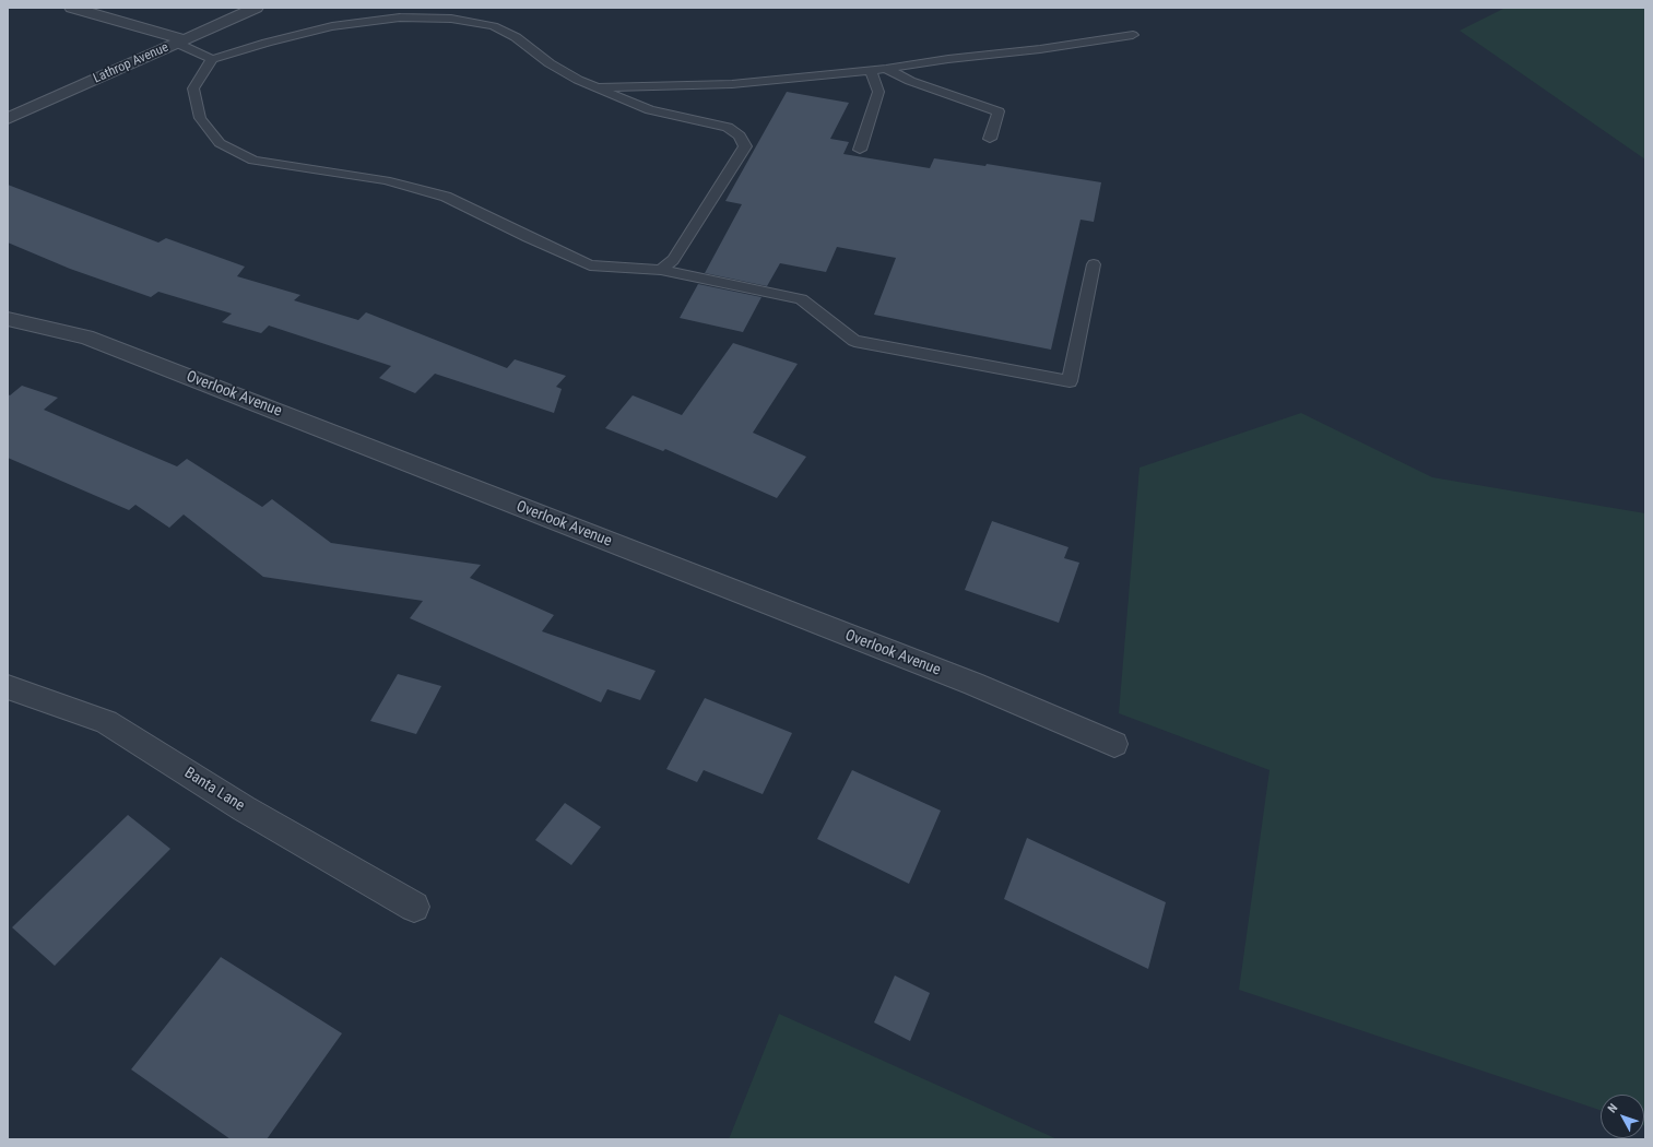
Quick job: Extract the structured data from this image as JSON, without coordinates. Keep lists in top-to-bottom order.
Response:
{
  "streets": {
    "street": ["Lathrop Avenue", "Overlook Avenue", "Banta Lane"]
  },
  "north": "top left"
}
